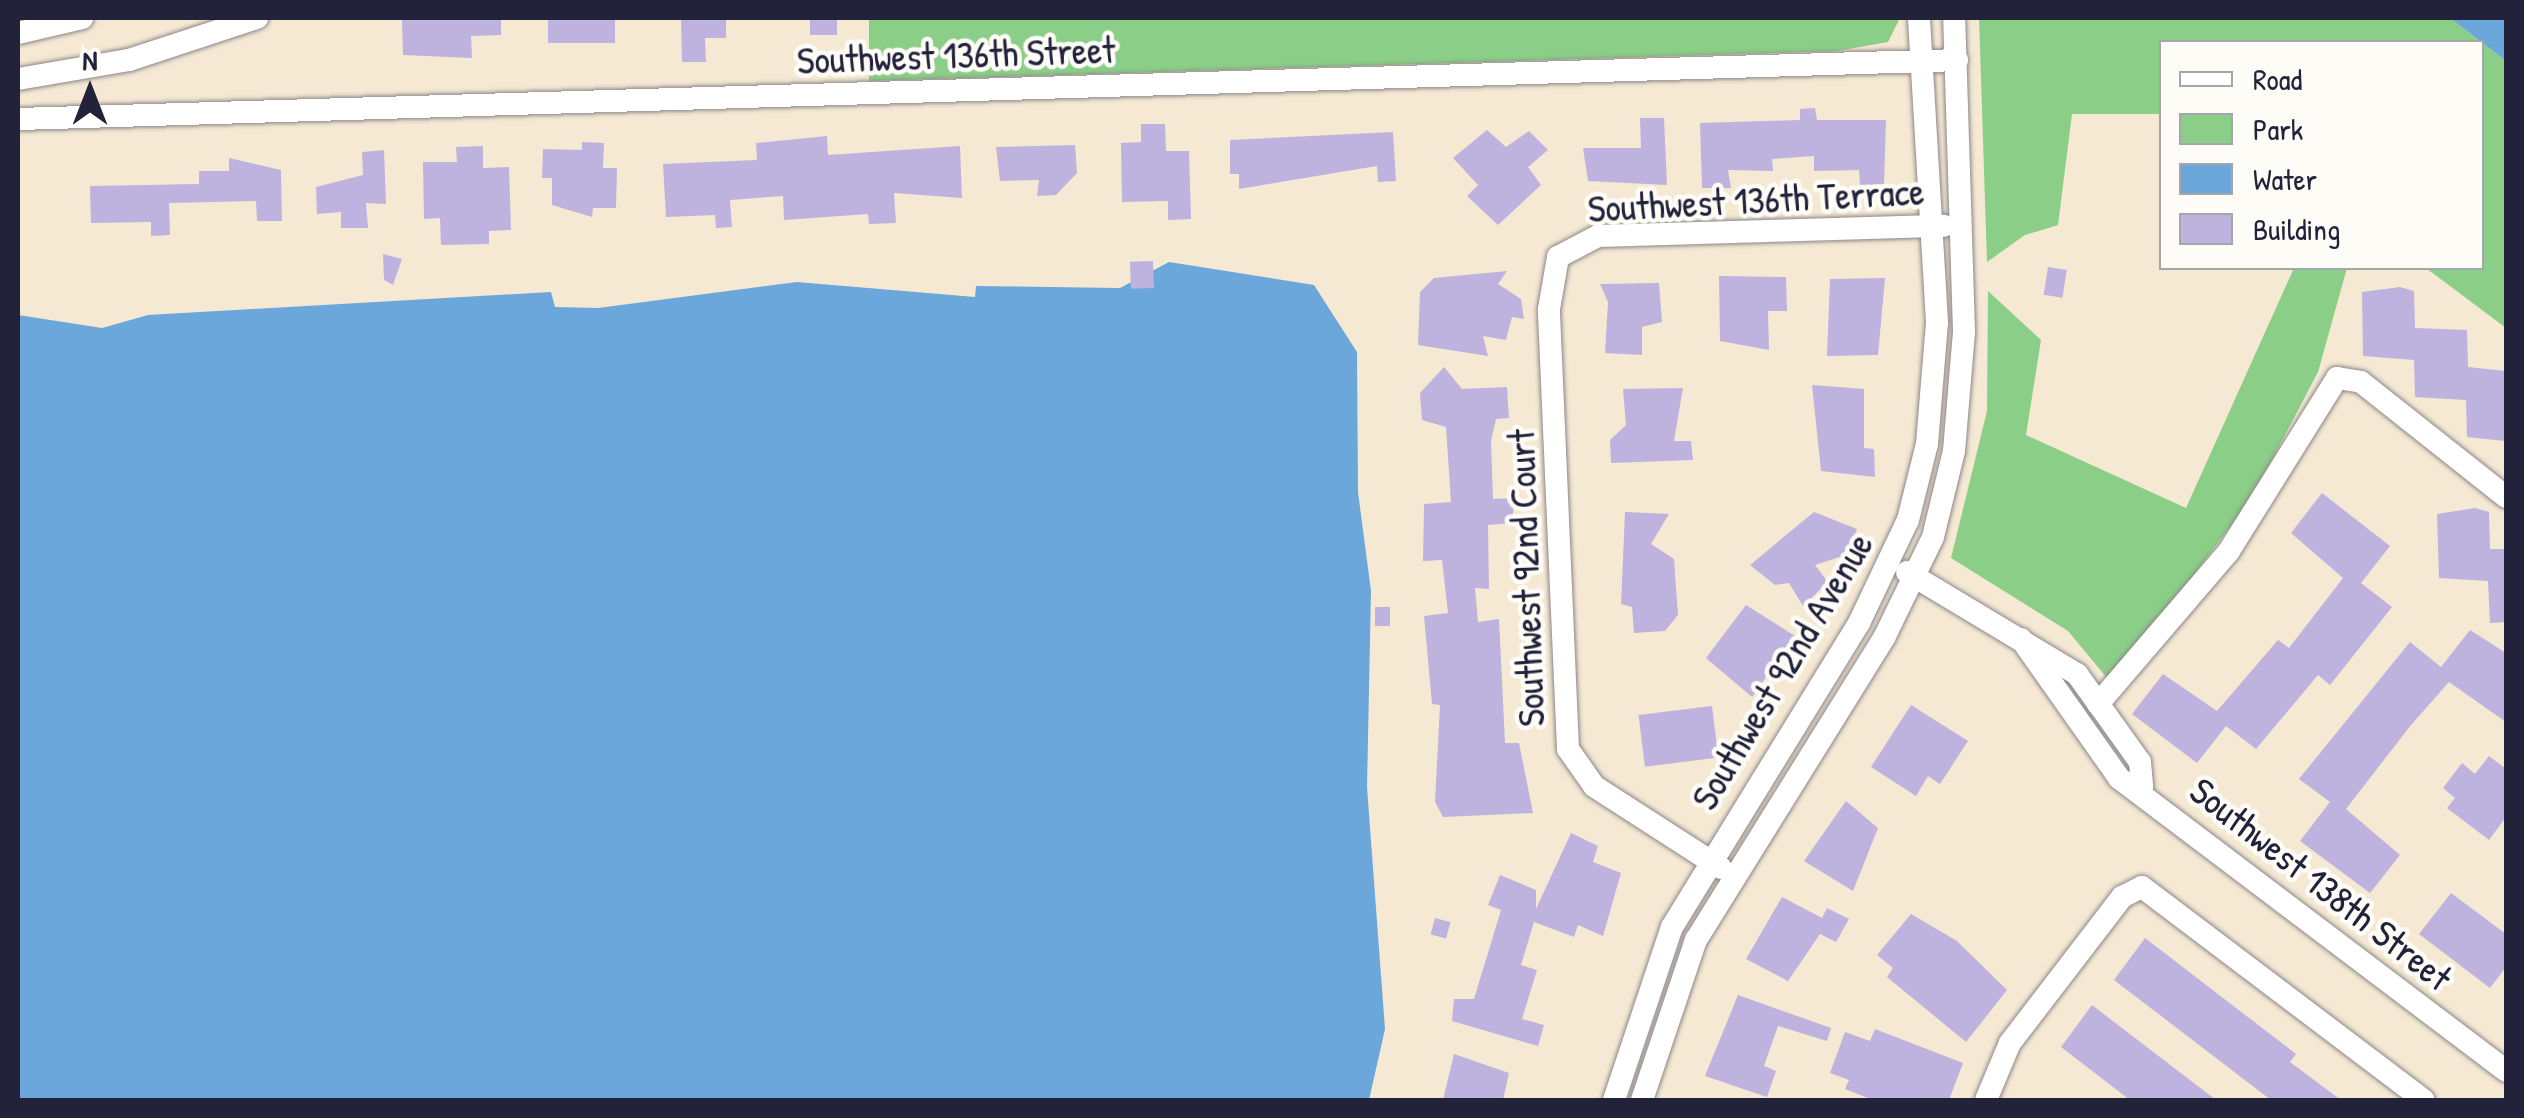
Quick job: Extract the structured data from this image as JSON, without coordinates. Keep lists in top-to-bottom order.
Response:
{
  "streets": {
    "street": [
      "Southwest 136th Street",
      "Southwest 136th Terrace",
      "Southwest 92nd Court",
      "Southwest 92nd Avenue",
      "Southwest 138th Street"
    ]
  },
  "crossings": [
    ["Southwest 136th Street", "Southwest 92nd Avenue"],
    ["Southwest 136th Terrace", "Southwest 92nd Court"],
    ["Southwest 136th Terrace", "Southwest 92nd Avenue"],
    ["Southwest 92nd Court", "Southwest 92nd Avenue"],
    ["Southwest 92nd Avenue", "Southwest 138th Street"]
  ],
  "legend": [
    "Road",
    "Park",
    "Water",
    "Building"
  ],
  "north": "top"
}
